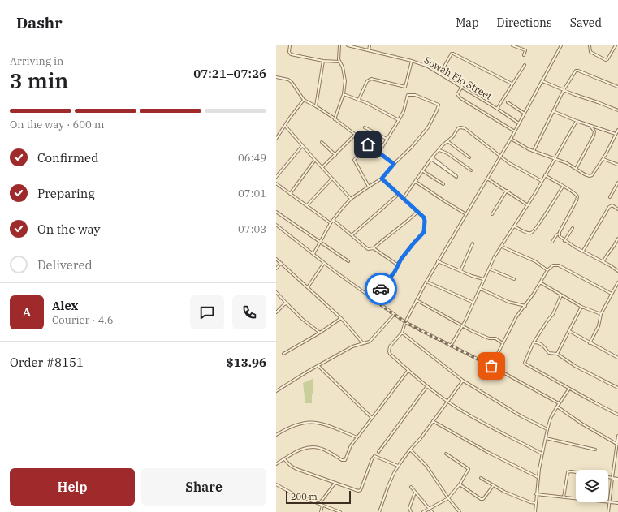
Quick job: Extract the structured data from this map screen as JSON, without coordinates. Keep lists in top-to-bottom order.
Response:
{
  "streets": {
    "street": ["Sowah Fio Street"]
  },
  "scale_bar": "200 m",
  "page": {
    "header": "Dashr",
    "nav": ["Map", "Directions", "Saved"],
    "heading": ["3 min", "Arriving in", "07:21–07:26"],
    "panel": [
      "Alex",
      "Courier · 4.6",
      "Order #8151",
      "$13.96"
    ],
    "bar": "On the way · 600 m",
    "list": [
      ["Confirmed", "06:49"],
      ["Preparing", "07:01"],
      ["On the way", "07:03"],
      "Delivered"
    ],
    "round": "A",
    "buttons": ["Help", "Share"],
    "scale": "200 m"
  }
}
